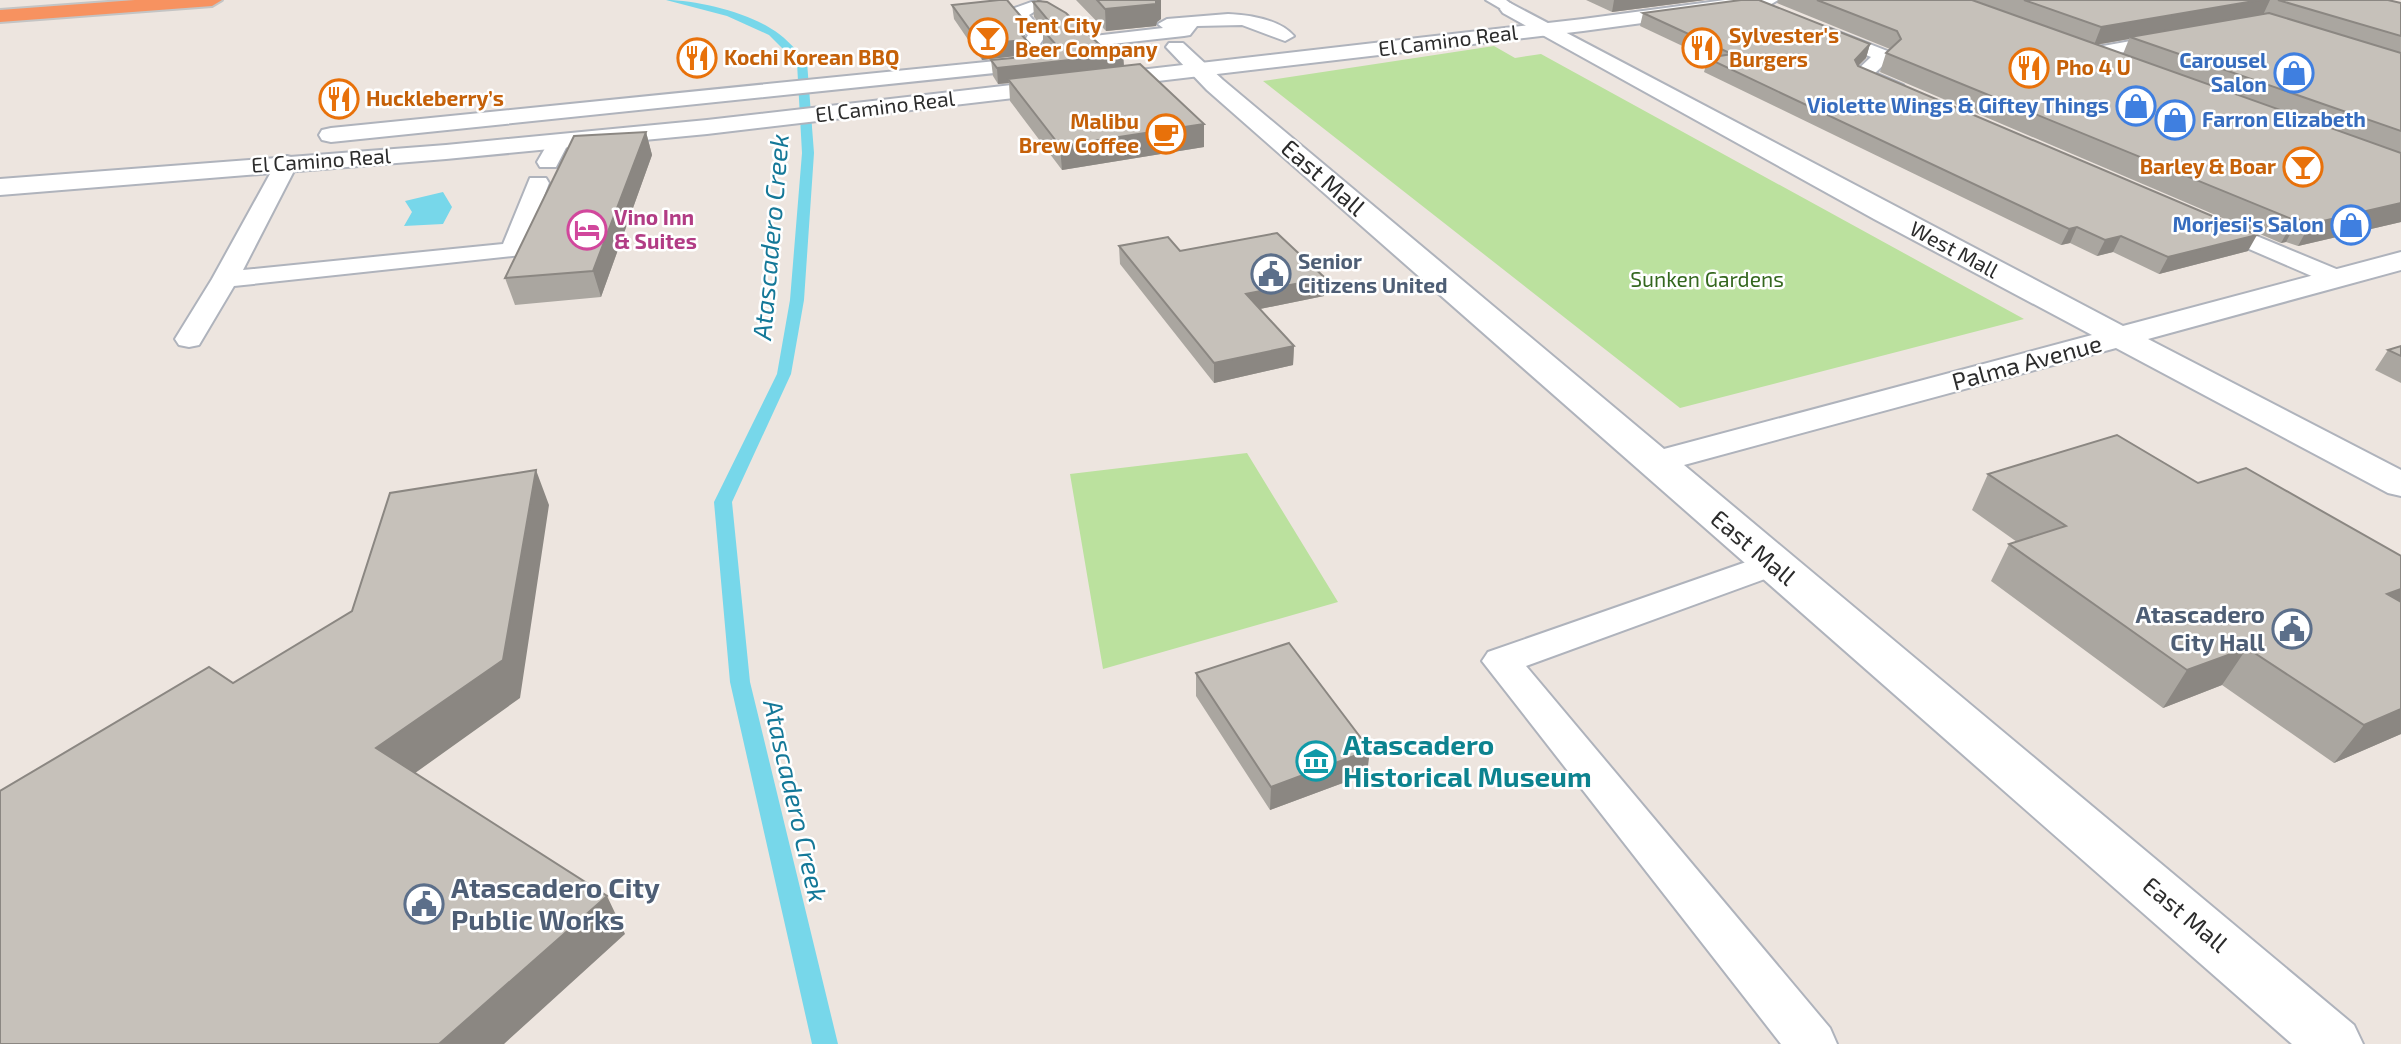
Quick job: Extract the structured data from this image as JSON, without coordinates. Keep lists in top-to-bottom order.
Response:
{
  "streets": {
    "street": [
      "El Camino Real",
      "East Mall",
      "West Mall",
      "Palma Avenue"
    ]
  },
  "crossings": [
    ["El Camino Real", "East Mall"],
    ["El Camino Real", "West Mall"],
    ["East Mall", "Palma Avenue"],
    ["West Mall", "Palma Avenue"]
  ],
  "water": ["Atascadero Creek"],
  "parks": ["Sunken Gardens"],
  "places": {
    "bar": ["Tent City Beer Company", "Barley & Boar"],
    "restaurant": [
      "Sylvester's Burgers",
      "Kochi Korean BBQ",
      "Pho 4 U",
      "Huckleberry’s"
    ],
    "shop": [
      "Carousel Salon",
      "Violette Wings & Giftey Things",
      "Farron Elizabeth",
      "Morjesi's Salon"
    ],
    "cafe": ["Malibu Brew Coffee"],
    "hotel": ["Vino Inn & Suites"],
    "public building": ["Senior Citizens United", "Atascadero City Hall", "Atascadero City Public Works"],
    "museum": ["Atascadero Historical Museum"]
  }
}
